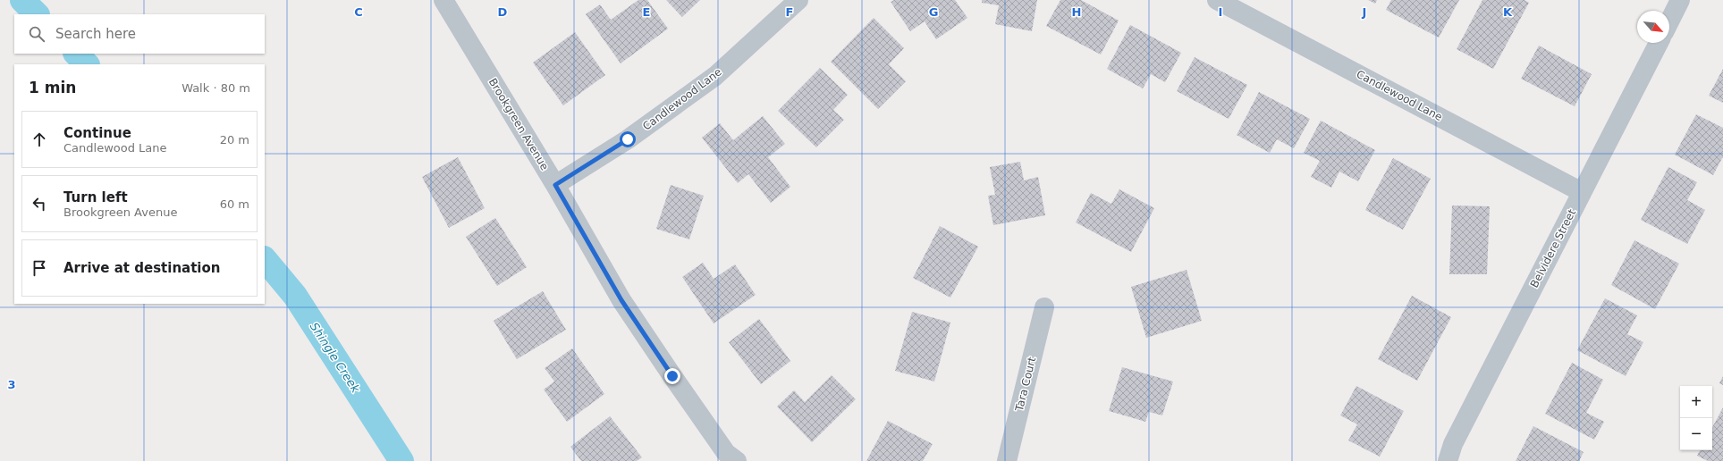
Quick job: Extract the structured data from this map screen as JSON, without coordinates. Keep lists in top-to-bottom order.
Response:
{
  "streets": {
    "street": [
      "Candlewood Lane",
      "Brookgreen Avenue",
      "Belvidere Street",
      "Tara Court"
    ]
  },
  "crossings": [
    ["Candlewood Lane", "Brookgreen Avenue"],
    ["Candlewood Lane", "Belvidere Street"]
  ],
  "water": ["Shingle Creek"],
  "north": "bottom right",
  "page": {
    "search": "Search here",
    "heading": ["1 min", "Walk · 80 m"],
    "list": [
      ["Continue", "Candlewood Lane", "20 m"],
      ["Turn left", "Brookgreen Avenue", "60 m"],
      "Arrive at destination"
    ],
    "map_buttons": ["+", "−"]
  },
  "grid": {
    "columns": [
      "C",
      "D",
      "E",
      "F",
      "G",
      "H",
      "I",
      "J",
      "K"
    ],
    "rows": ["3"]
  }
}
